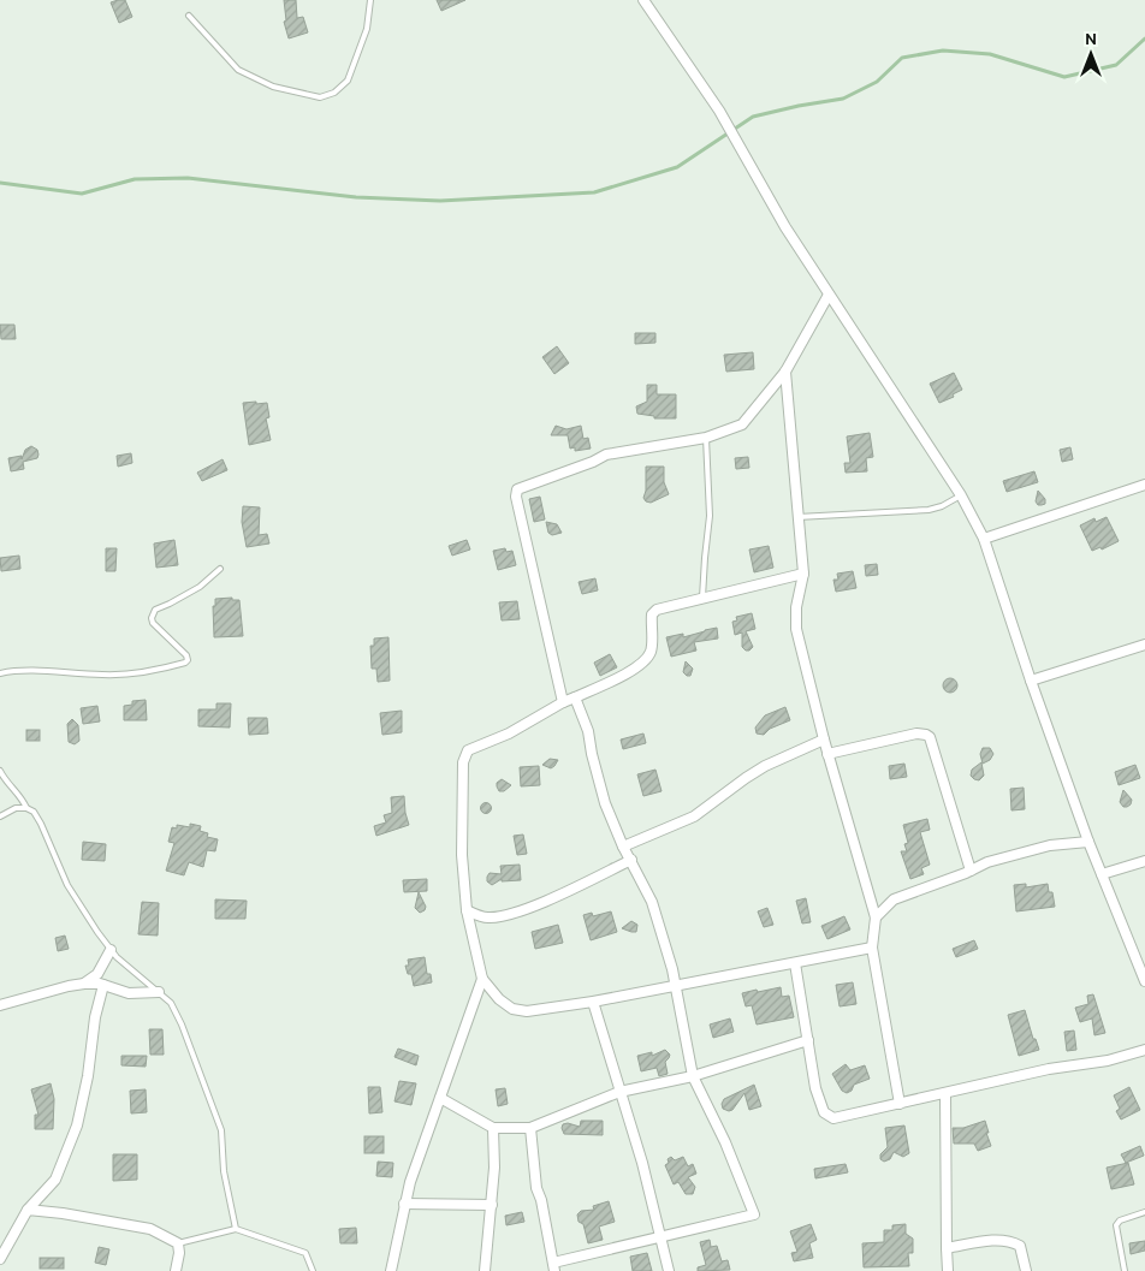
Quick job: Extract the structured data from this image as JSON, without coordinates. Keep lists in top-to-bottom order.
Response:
{
  "north": "top"
}
